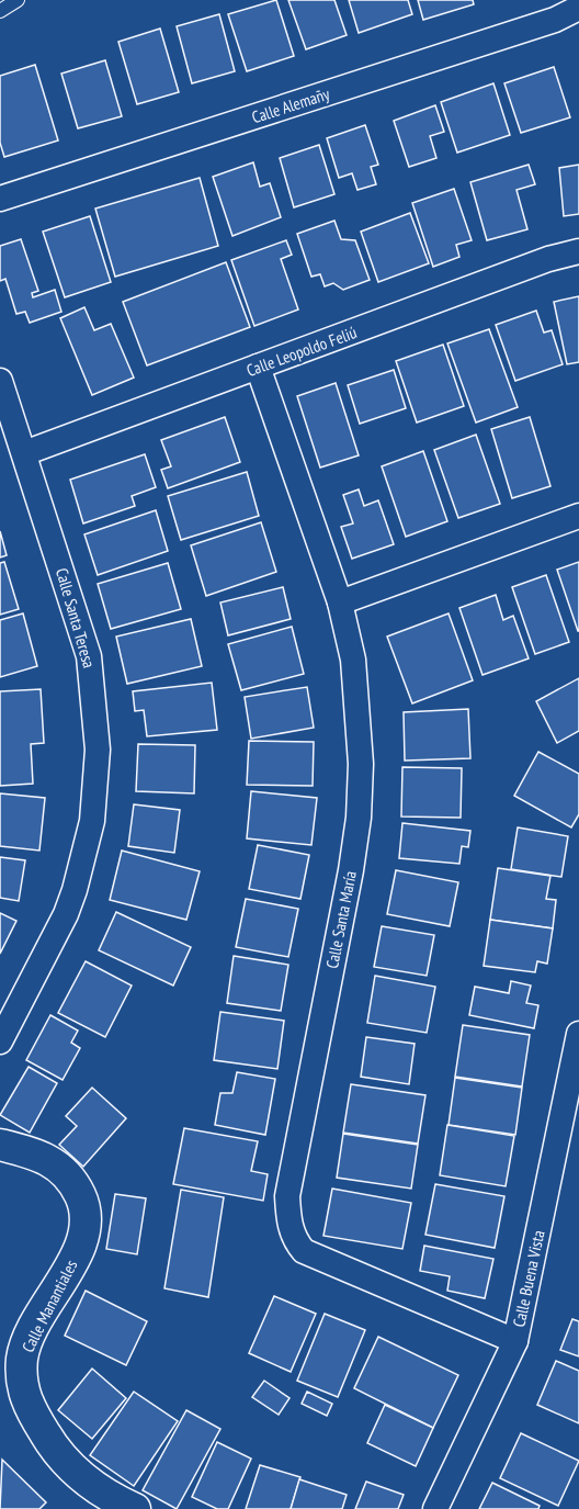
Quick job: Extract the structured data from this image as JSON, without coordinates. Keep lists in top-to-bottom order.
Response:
{
  "streets": {
    "street": [
      "Calle Alemañy",
      "Calle Leopoldo Feliú",
      "Calle Santa Teresa",
      "Calle Santa María",
      "Calle Buena Vista",
      "Calle Manantiales"
    ]
  },
  "crossings": [
    ["Calle Leopoldo Feliú", "Calle Santa Teresa"],
    ["Calle Leopoldo Feliú", "Calle Santa María"],
    ["Calle Santa María", "Calle Buena Vista"]
  ]
}
